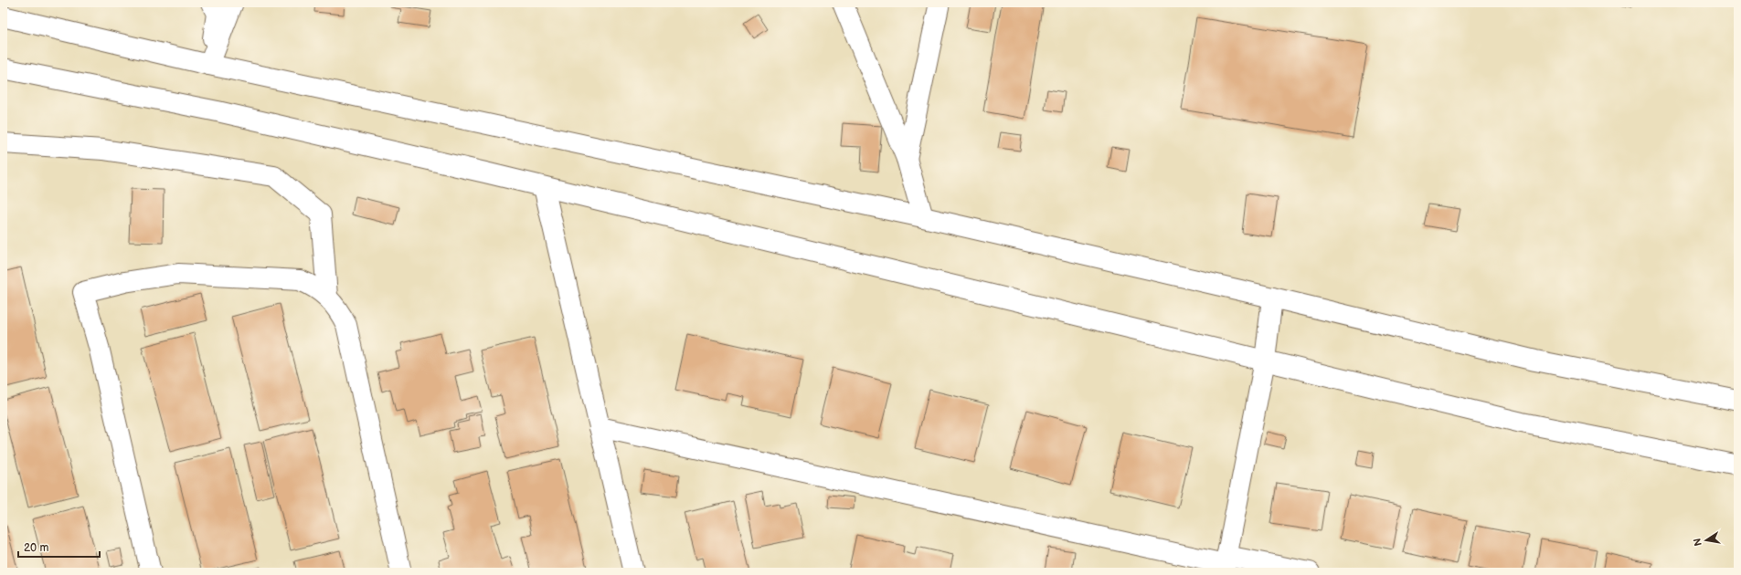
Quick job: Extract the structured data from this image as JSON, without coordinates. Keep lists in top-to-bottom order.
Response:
{
  "scale_bar": "20 m",
  "north": "left"
}
